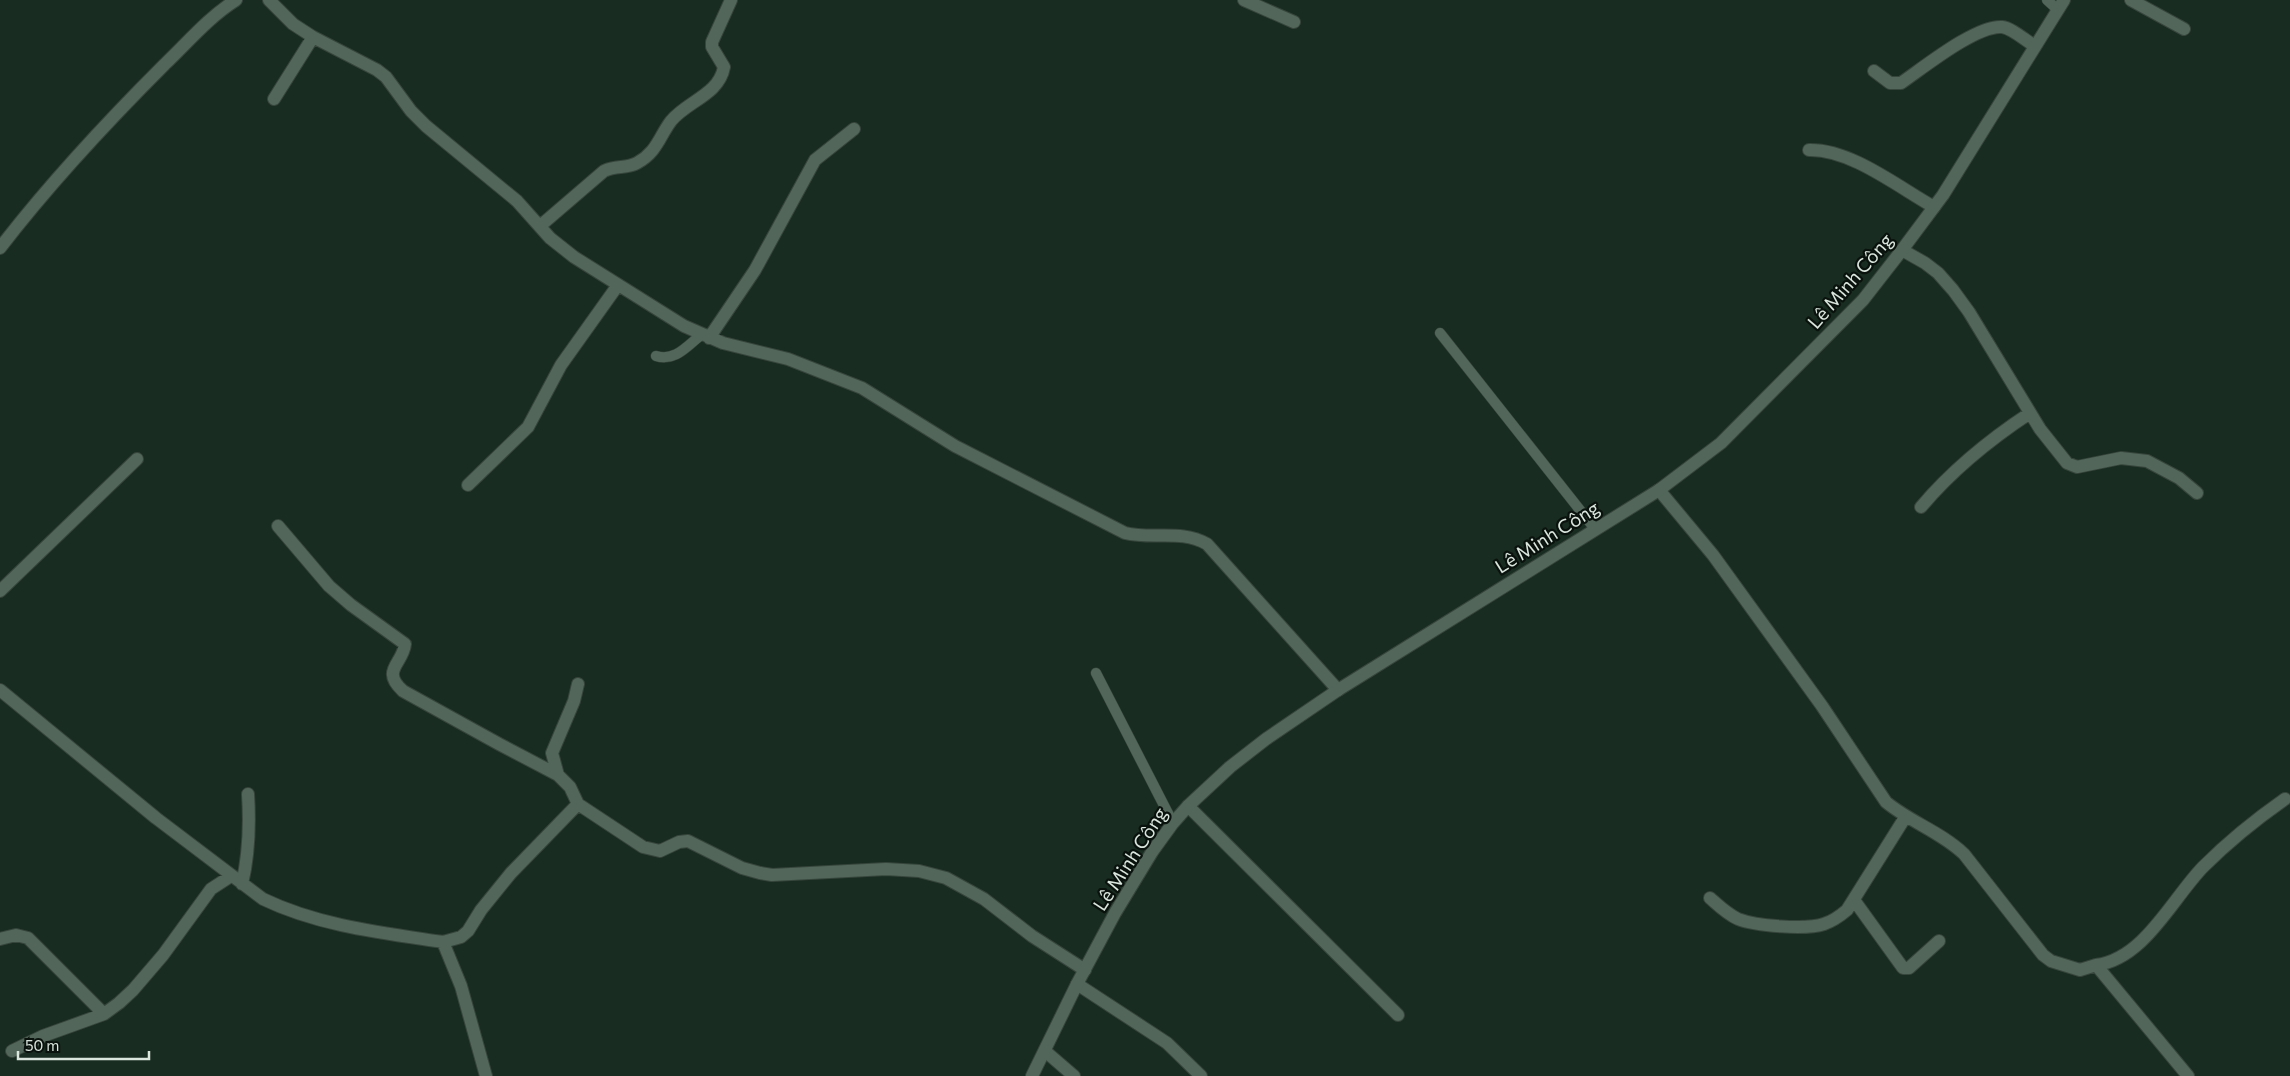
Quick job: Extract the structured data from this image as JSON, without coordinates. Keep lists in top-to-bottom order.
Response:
{
  "streets": {
    "street": ["Lê Minh Công"]
  },
  "scale_bar": "50 m"
}
